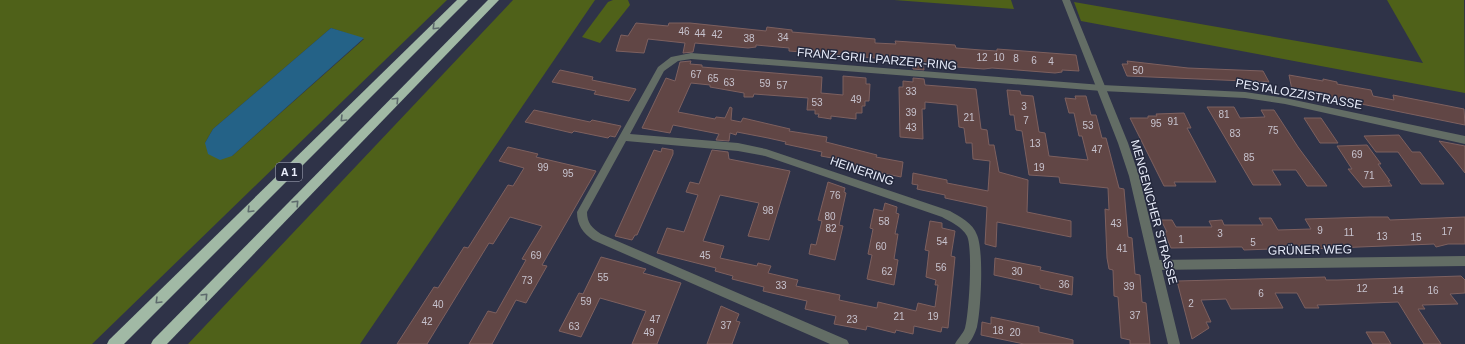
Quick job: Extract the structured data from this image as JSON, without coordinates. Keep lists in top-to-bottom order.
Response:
{
  "streets": {
    "highway": ["A 1"],
    "street": [
      "FRANZ-GRILLPARZER-RING",
      "PESTALOZZISTRASSE",
      "HEINERING",
      "MENGENICHER STRASSE",
      "GRÜNER WEG"
    ]
  },
  "crossings": [
    ["FRANZ-GRILLPARZER-RING", "PESTALOZZISTRASSE"],
    ["FRANZ-GRILLPARZER-RING", "HEINERING"],
    ["FRANZ-GRILLPARZER-RING", "MENGENICHER STRASSE"],
    ["PESTALOZZISTRASSE", "MENGENICHER STRASSE"],
    ["MENGENICHER STRASSE", "GRÜNER WEG"]
  ],
  "house_numbers": [
    "46",
    "44",
    "42",
    "34",
    "38",
    "12",
    "10",
    "8",
    "6",
    "4",
    "50",
    "67",
    "65",
    "63",
    "59",
    "57",
    "33",
    "49",
    "53",
    "3",
    "39",
    "81",
    "21",
    "7",
    "91",
    "95",
    "53",
    "43",
    "75",
    "83",
    "13",
    "47",
    "69",
    "85",
    "99",
    "19",
    "95",
    "71",
    "76",
    "98",
    "80",
    "58",
    "43",
    "82",
    "9",
    "17",
    "11",
    "3",
    "13",
    "15",
    "1",
    "54",
    "5",
    "60",
    "41",
    "69",
    "45",
    "56",
    "62",
    "30",
    "55",
    "73",
    "36",
    "33",
    "39",
    "12",
    "14",
    "16",
    "6",
    "59",
    "2",
    "40",
    "37",
    "21",
    "19",
    "47",
    "23",
    "42",
    "37",
    "63",
    "18",
    "49",
    "20"
  ]
}
